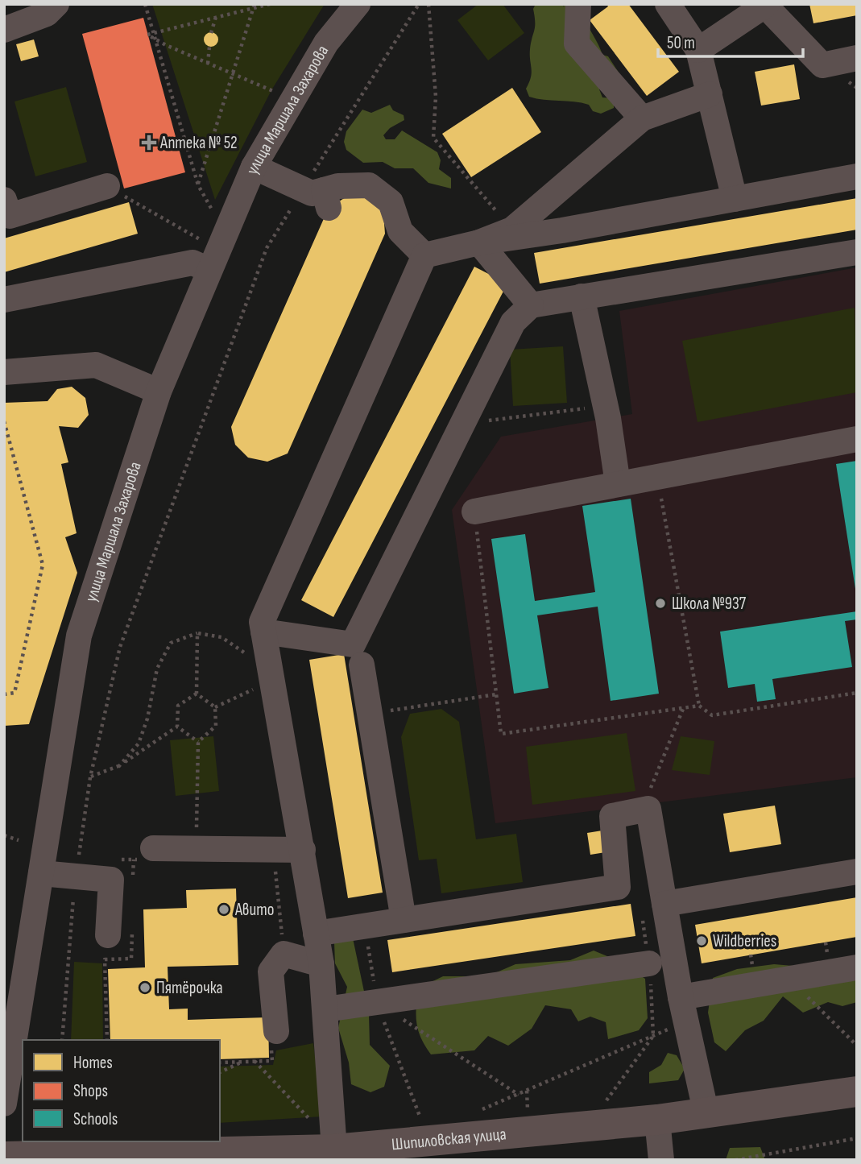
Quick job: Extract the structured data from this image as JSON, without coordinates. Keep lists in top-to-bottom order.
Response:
{
  "streets": {
    "main road": ["Шипиловская улица"],
    "street": ["улица Маршала Захарова"]
  },
  "places": {
    "health": ["Аптека № 52"],
    "other": [
      "Школа №937",
      "Авито",
      "Wildberries",
      "Пятёрочка"
    ]
  },
  "legend": ["Homes", "Shops", "Schools"],
  "scale_bar": "50 m"
}
